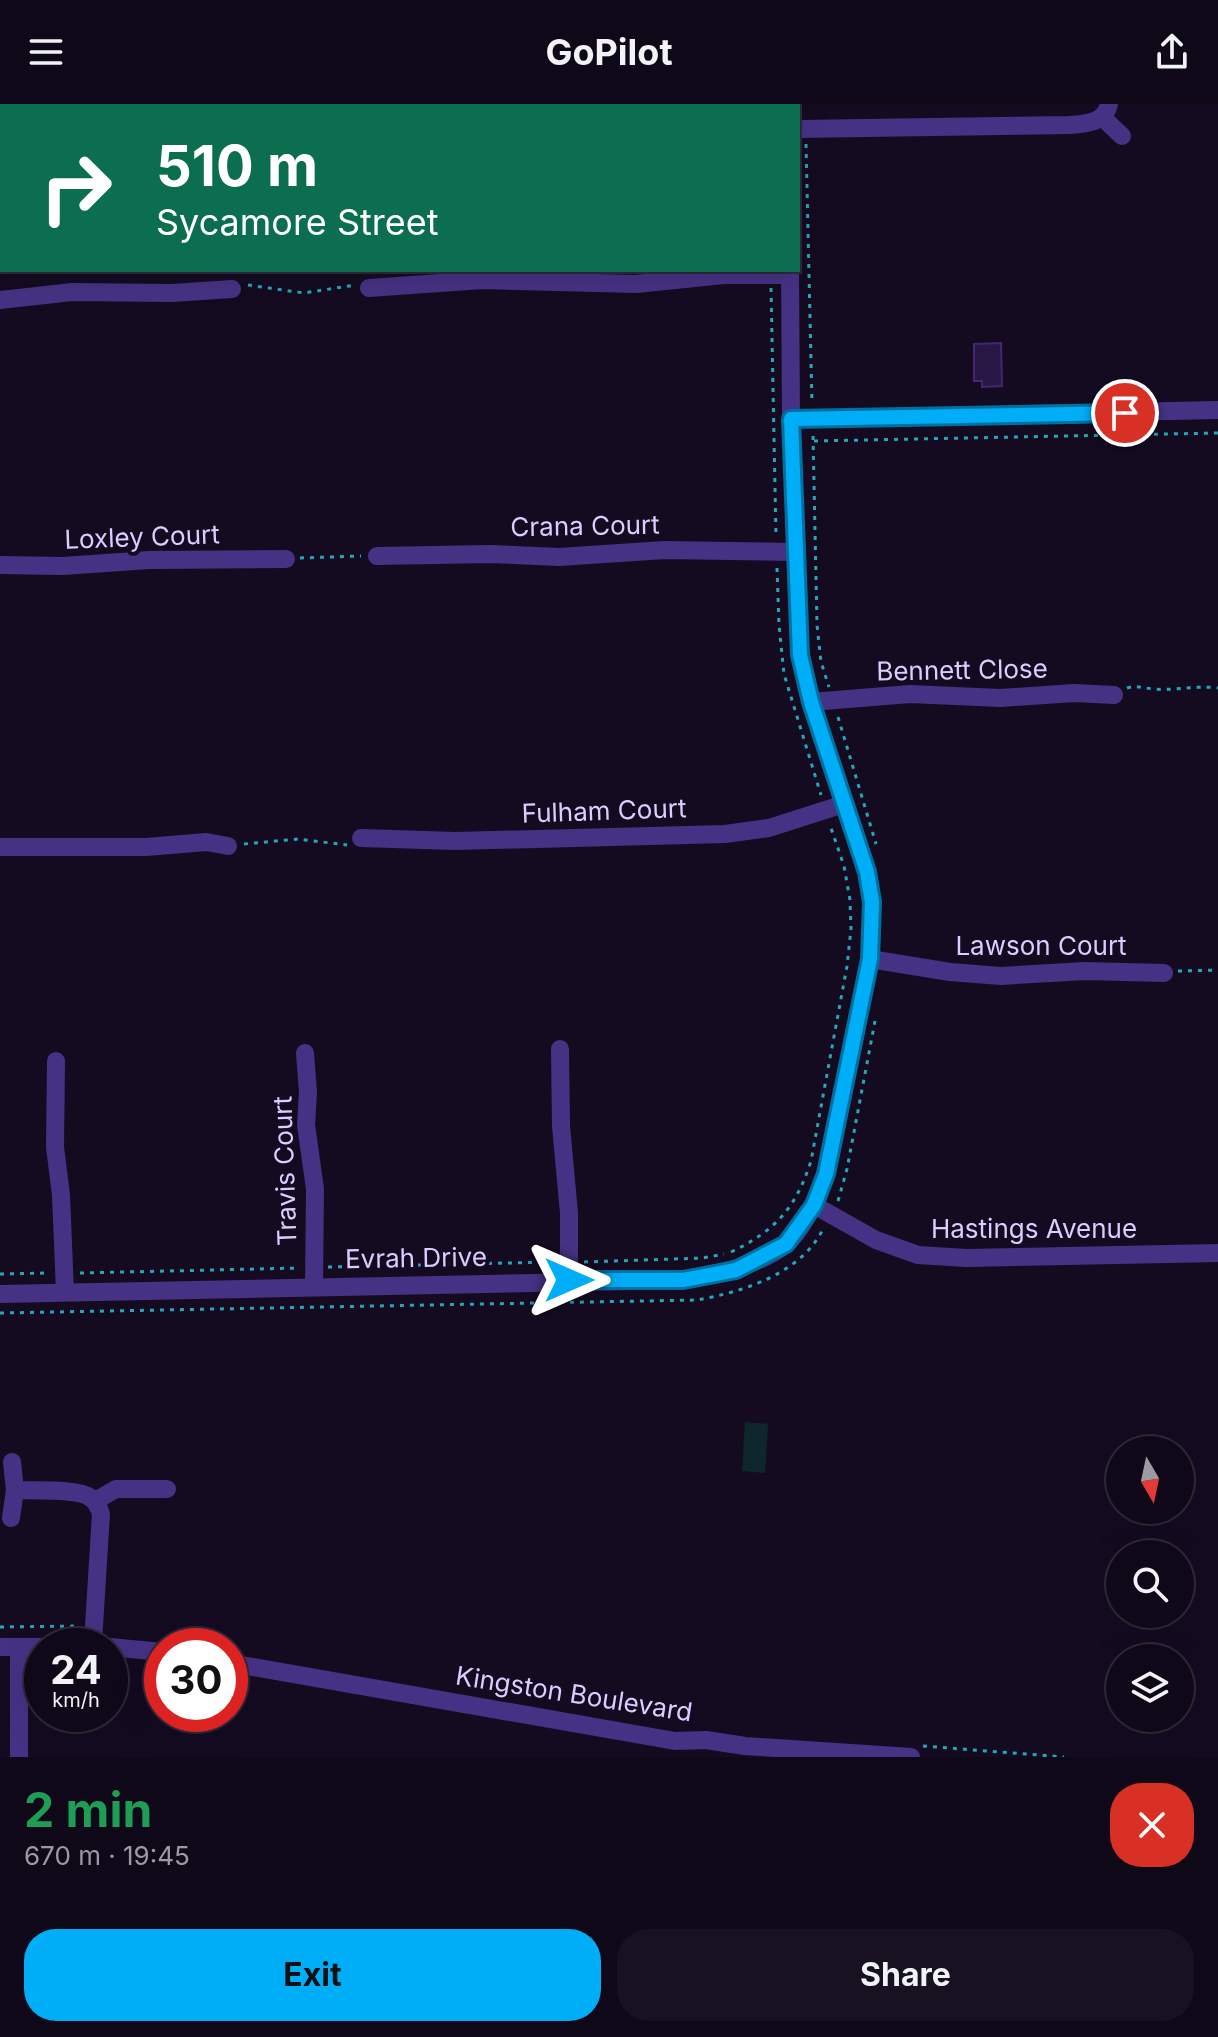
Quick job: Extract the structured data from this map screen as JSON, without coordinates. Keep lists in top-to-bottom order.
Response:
{
  "streets": {
    "street": [
      "Crana Court",
      "Loxley Court",
      "Bennett Close",
      "Fulham Court",
      "Lawson Court",
      "Travis Court",
      "Hastings Avenue",
      "Evrah Drive",
      "Kingston Boulevard"
    ]
  },
  "crossings": [
    ["Crana Court", "Evrah Drive"],
    ["Bennett Close", "Evrah Drive"],
    ["Fulham Court", "Evrah Drive"],
    ["Lawson Court", "Evrah Drive"],
    ["Travis Court", "Evrah Drive"],
    ["Hastings Avenue", "Evrah Drive"]
  ],
  "north": "bottom",
  "page": {
    "header": "GoPilot",
    "turn": ["510 m", "Sycamore Street"],
    "speed": "24 km/h",
    "limit": "30",
    "heading": ["2 min", "670 m · 19:45"],
    "buttons": ["Exit", "Share"]
  }
}
